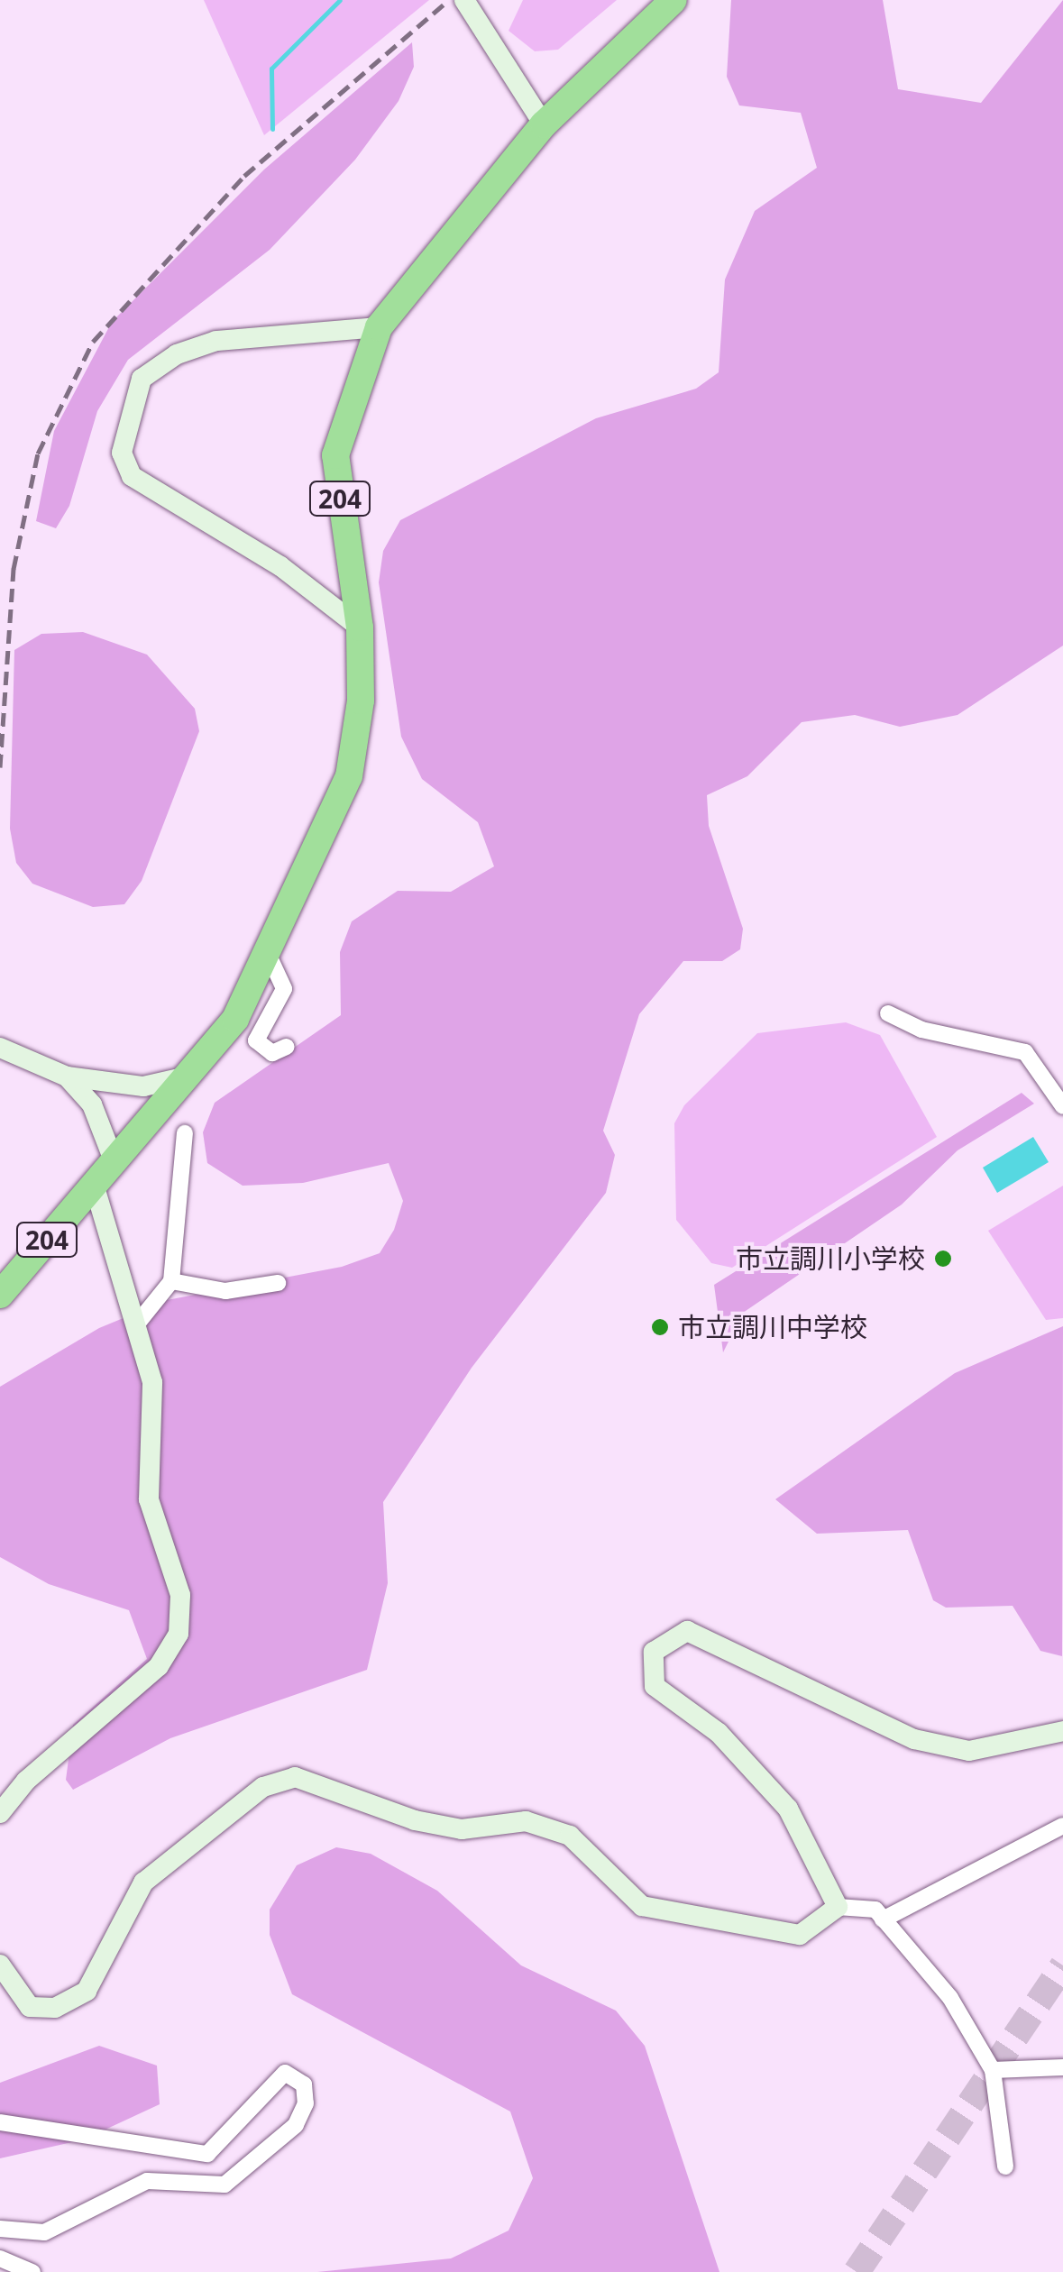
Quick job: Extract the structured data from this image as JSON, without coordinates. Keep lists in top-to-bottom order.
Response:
{
  "streets": {
    "highway": ["204"]
  },
  "places": ["市立調川小学校", "市立調川中学校"]
}
